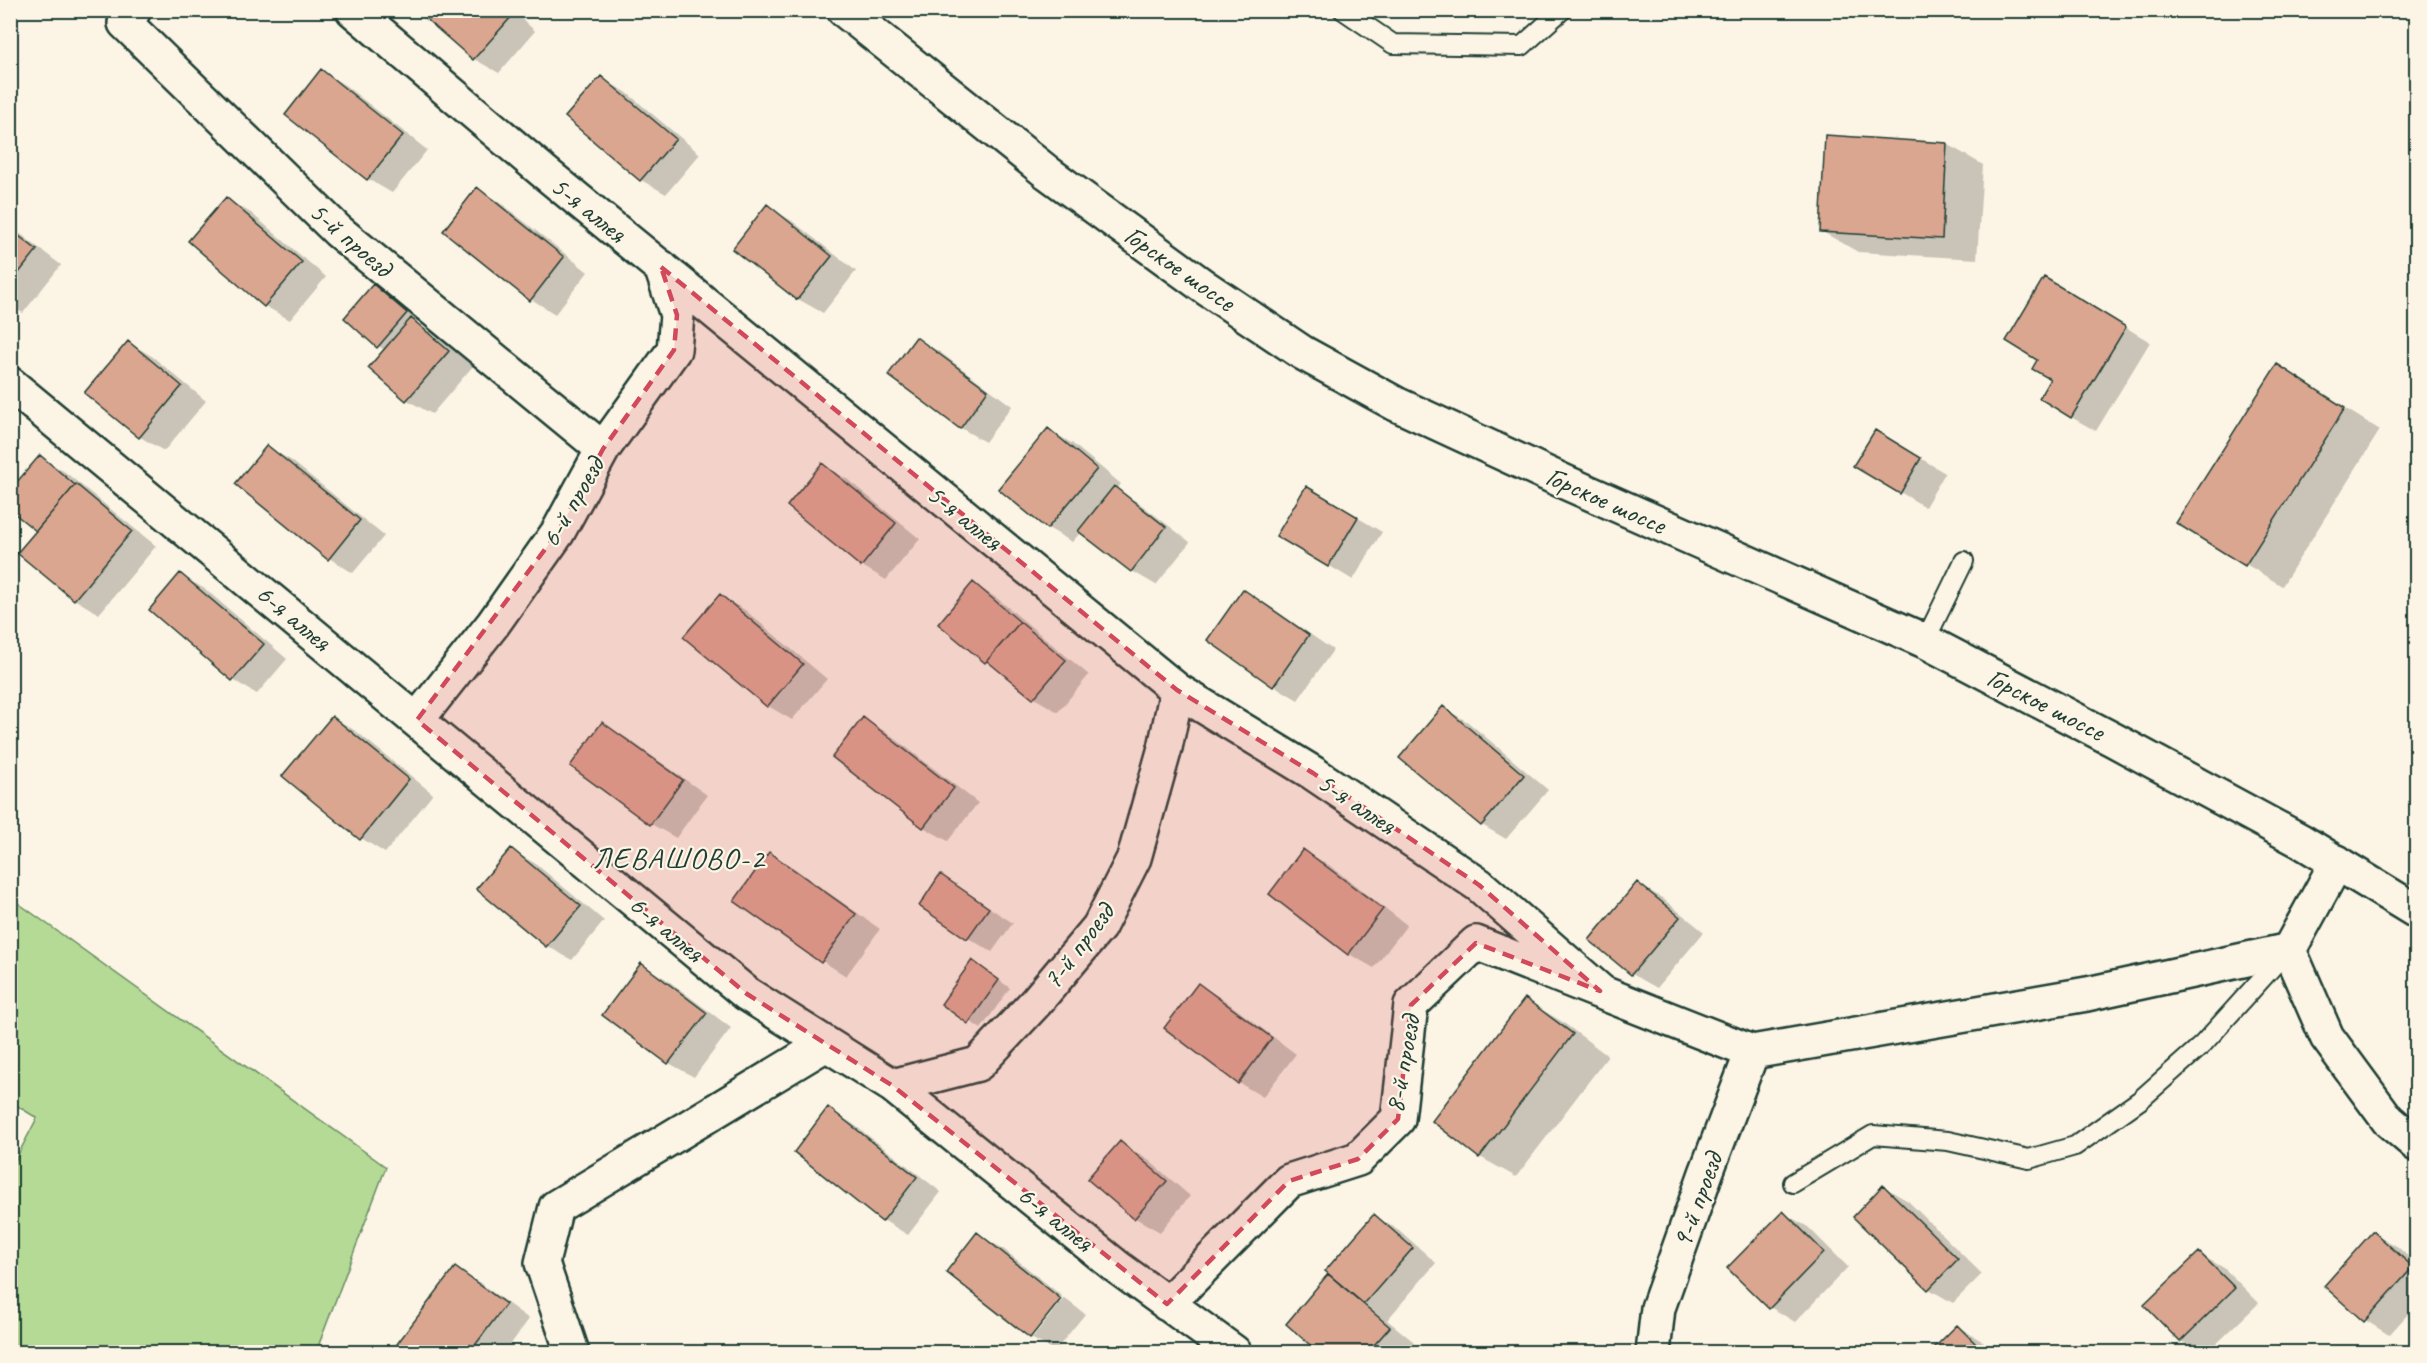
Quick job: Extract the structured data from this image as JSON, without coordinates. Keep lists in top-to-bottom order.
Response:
{
  "streets": {
    "street": [
      "5-я аллея",
      "5-й проезд",
      "Горское шоссе",
      "6-й проезд",
      "6-я аллея",
      "7-й проезд",
      "8-й проезд",
      "9-й проезд"
    ]
  },
  "crossings": [
    ["5-я аллея", "6-й проезд"],
    ["5-я аллея", "7-й проезд"],
    ["5-я аллея", "8-й проезд"],
    ["5-й проезд", "6-й проезд"],
    ["6-й проезд", "6-я аллея"],
    ["6-я аллея", "7-й проезд"],
    ["6-я аллея", "8-й проезд"]
  ],
  "districts": ["ЛЕВАШОВО-2"]
}
